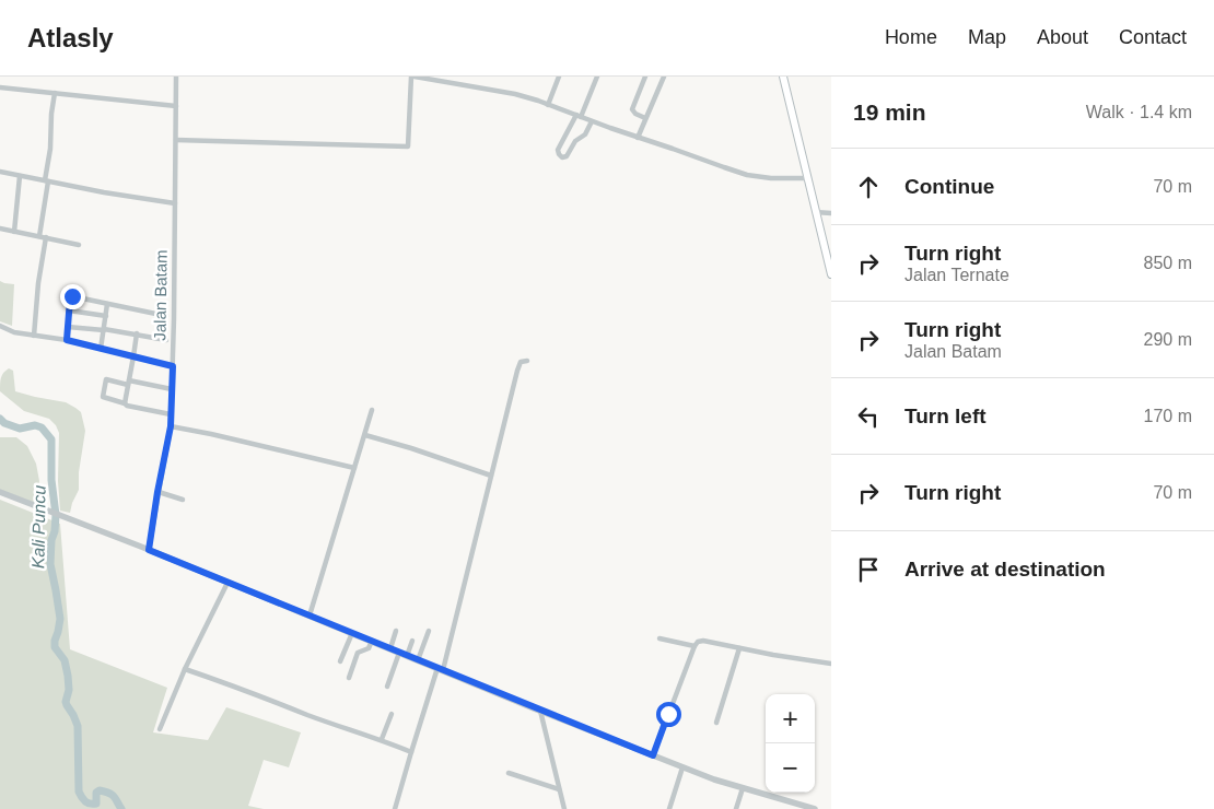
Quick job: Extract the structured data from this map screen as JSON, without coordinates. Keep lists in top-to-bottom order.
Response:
{
  "streets": {
    "street": ["Jalan Batam"]
  },
  "water": ["Kali Puncu"],
  "page": {
    "header": "Atlasly",
    "nav": [
      "Home",
      "Map",
      "About",
      "Contact"
    ],
    "heading": ["19 min", "Walk · 1.4 km"],
    "list": [
      ["Continue", "70 m"],
      ["Turn right", "Jalan Ternate", "850 m"],
      ["Turn right", "Jalan Batam", "290 m"],
      ["Turn left", "170 m"],
      ["Turn right", "70 m"],
      "Arrive at destination"
    ],
    "map_buttons": ["+", "−"]
  }
}
